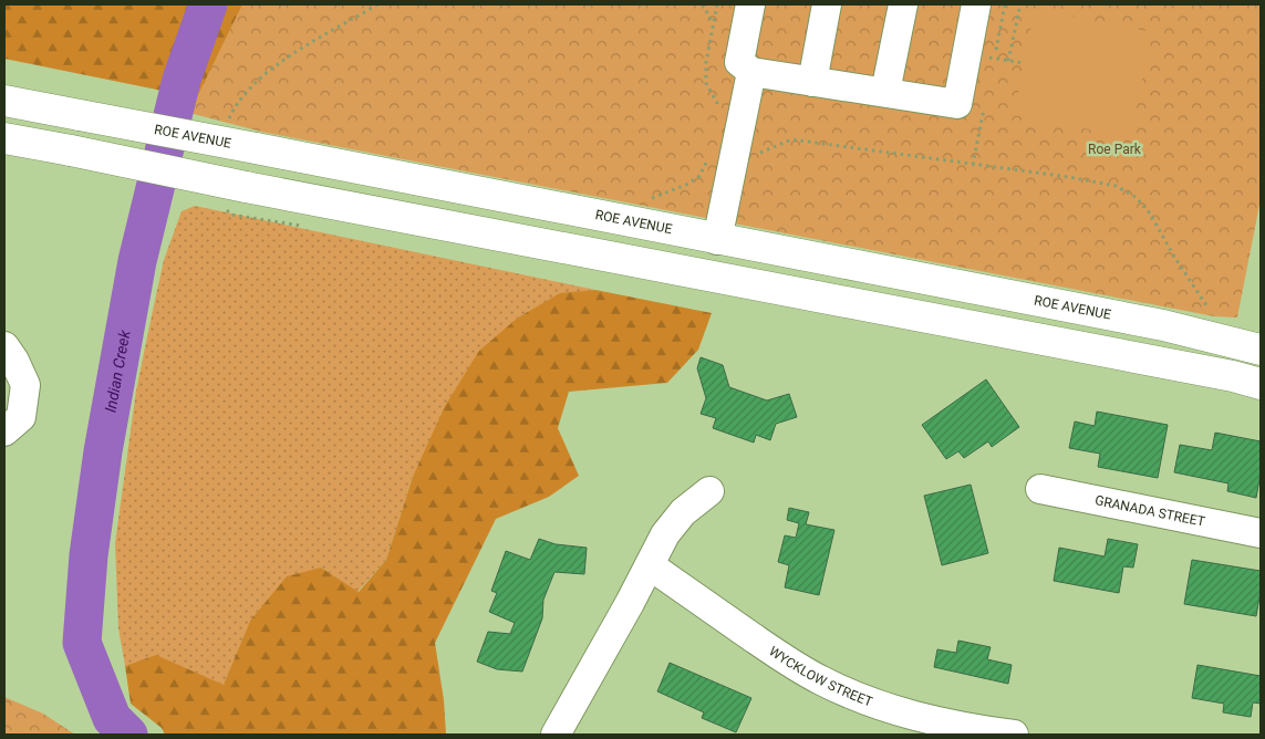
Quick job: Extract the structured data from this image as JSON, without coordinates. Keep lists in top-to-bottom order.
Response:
{
  "streets": {
    "main road": ["ROE AVENUE"],
    "street": ["GRANADA STREET", "WYCKLOW STREET"]
  },
  "water": ["Indian Creek"],
  "parks": ["Roe Park"]
}
